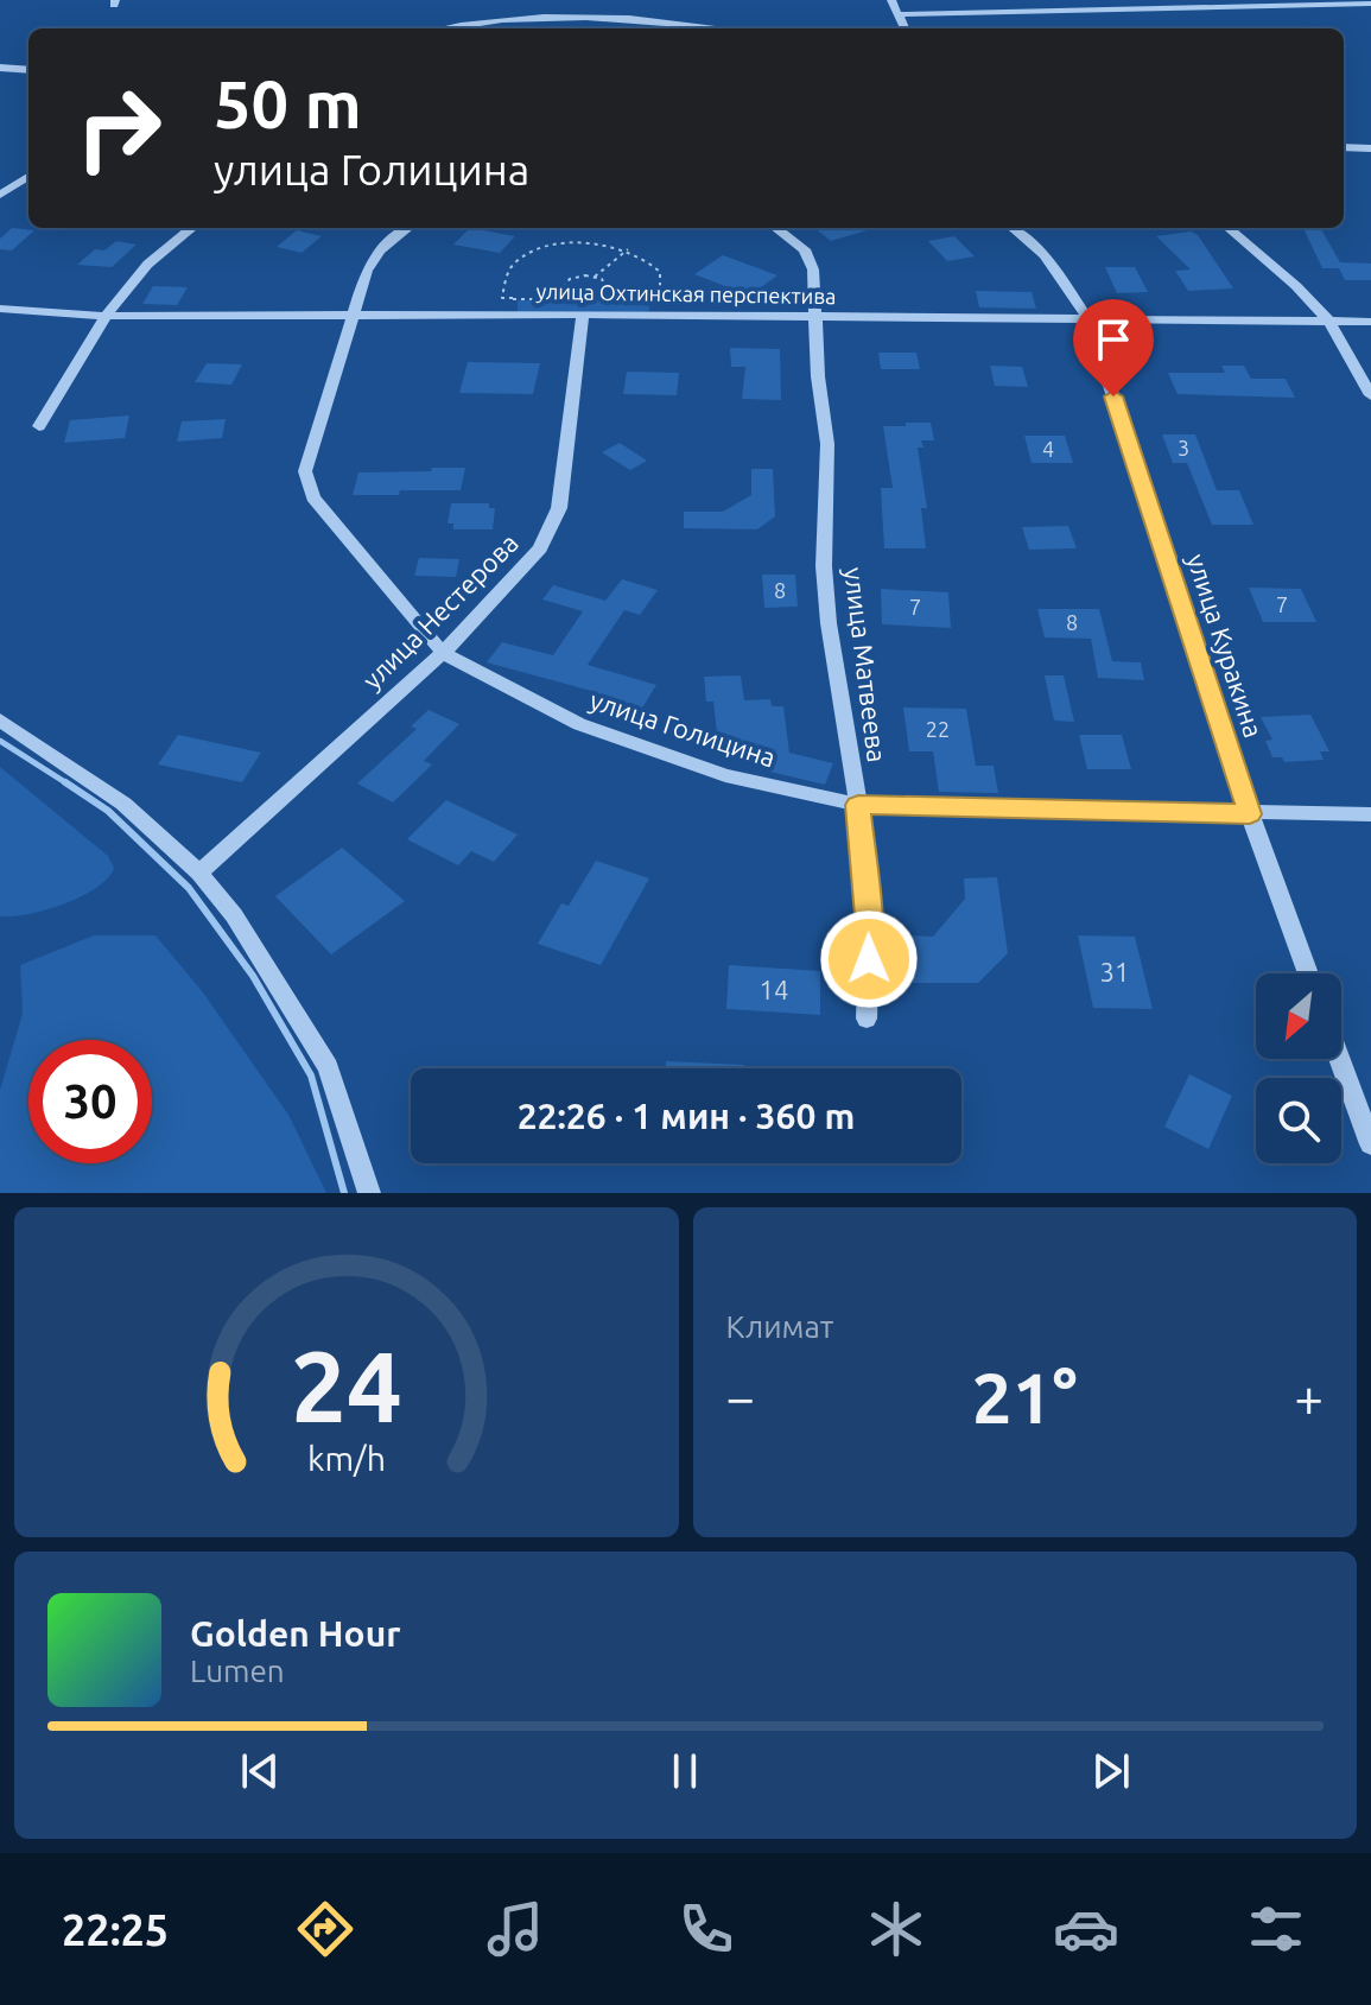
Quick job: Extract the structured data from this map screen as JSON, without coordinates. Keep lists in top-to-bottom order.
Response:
{
  "streets": {
    "street": [
      "улица Охтинская перспектива",
      "улица Нестерова",
      "улица Куракина",
      "улица Матвеева",
      "улица Голицина"
    ]
  },
  "crossings": [
    ["улица Охтинская перспектива", "улица Нестерова"],
    ["улица Охтинская перспектива", "улица Куракина"],
    ["улица Охтинская перспектива", "улица Матвеева"],
    ["улица Охтинская перспектива", "улица Голицина"],
    ["улица Нестерова", "улица Голицина"],
    ["улица Куракина", "улица Голицина"],
    ["улица Матвеева", "улица Голицина"]
  ],
  "house_numbers": [
    "3",
    "4",
    "8",
    "7",
    "7",
    "8",
    "22",
    "31",
    "14"
  ],
  "north": "bottom left",
  "page": {
    "turn": ["50 m", "улица Голицина"],
    "limit": "30",
    "trip": "22:26 · 1 мин · 360 m",
    "tile": "Климат",
    "heat": ["−", "21°", "+"],
    "song": ["Golden Hour", "Lumen"],
    "tabs": "22:25",
    "gauge": ["24", "km/h"]
  }
}
